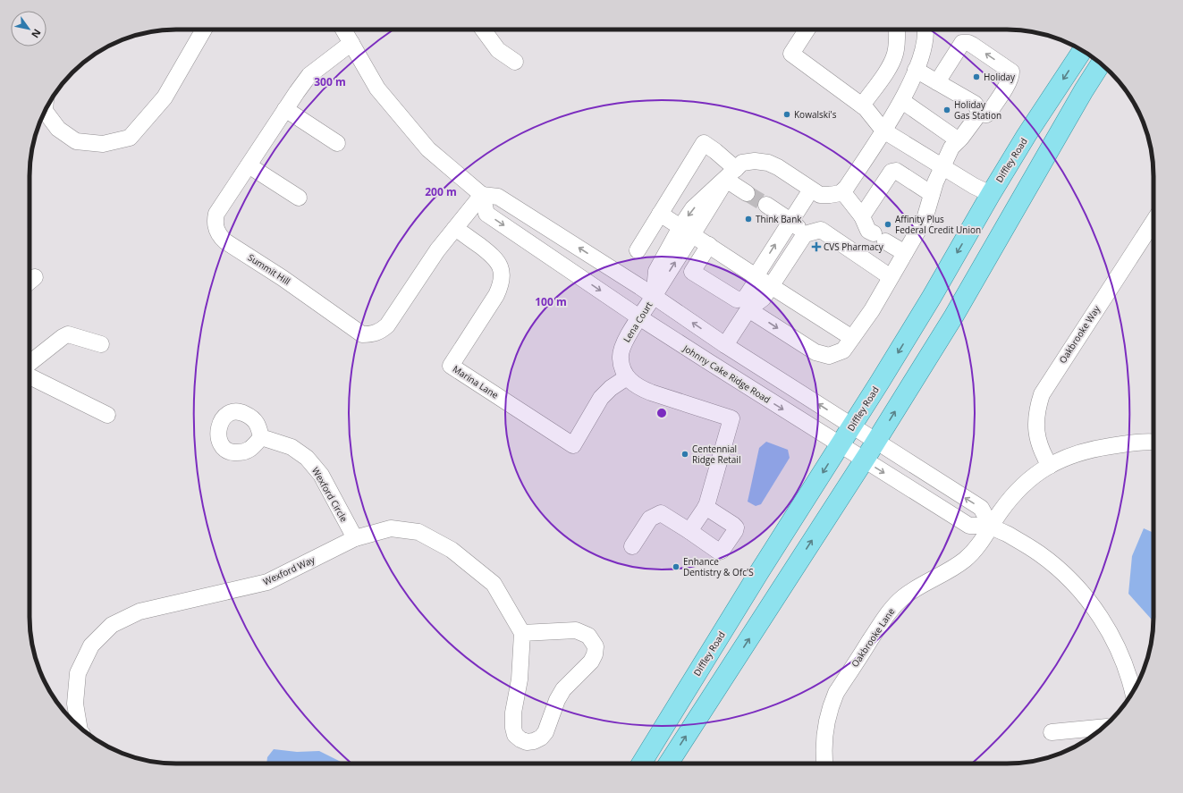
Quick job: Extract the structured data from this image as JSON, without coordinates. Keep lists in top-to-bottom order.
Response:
{
  "streets": {
    "main road": ["Diffley Road"],
    "street": [
      "Summit Hill",
      "Lena Court",
      "Oakbrooke Way",
      "Johnny Cake Ridge Road",
      "Marina Lane",
      "Wexford Circle",
      "Wexford Way",
      "Oakbrooke Lane"
    ]
  },
  "crossings": [
    ["Diffley Road", "Johnny Cake Ridge Road"],
    ["Summit Hill", "Johnny Cake Ridge Road"],
    ["Summit Hill", "Marina Lane"],
    ["Lena Court", "Johnny Cake Ridge Road"],
    ["Lena Court", "Marina Lane"],
    ["Oakbrooke Way", "Oakbrooke Lane"],
    ["Johnny Cake Ridge Road", "Oakbrooke Lane"],
    ["Wexford Circle", "Wexford Way"]
  ],
  "places": {
    "other": [
      "Holiday",
      "Holiday Gas Station",
      "Kowalski's",
      "Think Bank",
      "Affinity Plus Federal Credit Union",
      "Centennial Ridge Retail",
      "Enhance Dentistry & Ofc'S"
    ],
    "health": ["CVS Pharmacy"]
  },
  "north": "bottom right",
  "rings": ["300 m", "200 m", "100 m"]
}
